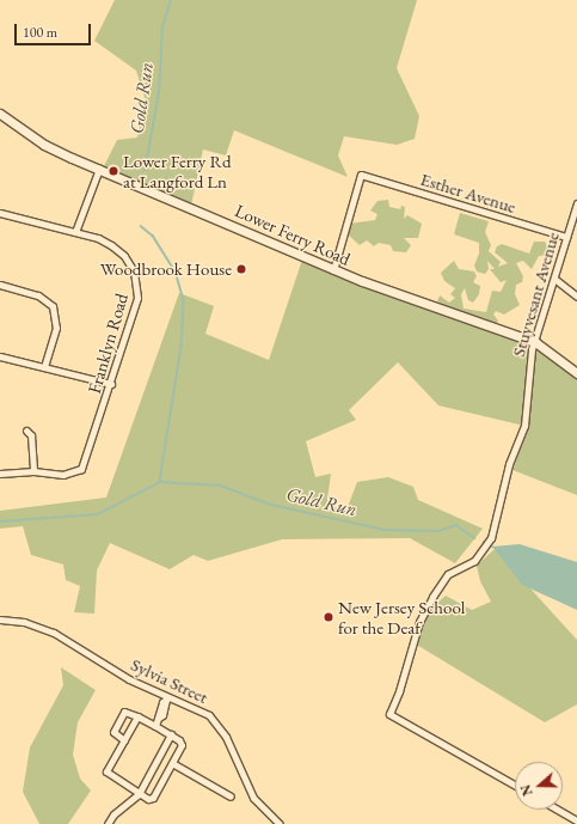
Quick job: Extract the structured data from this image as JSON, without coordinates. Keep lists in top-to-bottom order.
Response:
{
  "streets": {
    "street": [
      "Esther Avenue",
      "Lower Ferry Road",
      "Stuyvesant Avenue",
      "Franklyn Road",
      "Sylvia Street"
    ]
  },
  "crossings": [
    ["Esther Avenue", "Lower Ferry Road"],
    ["Esther Avenue", "Stuyvesant Avenue"],
    ["Lower Ferry Road", "Stuyvesant Avenue"]
  ],
  "water": ["Gold Run"],
  "places": ["Lower Ferry Rd at Langford Ln", "Woodbrook House", "New Jersey School for the Deaf"],
  "scale_bar": "100 m",
  "north": "left"
}
